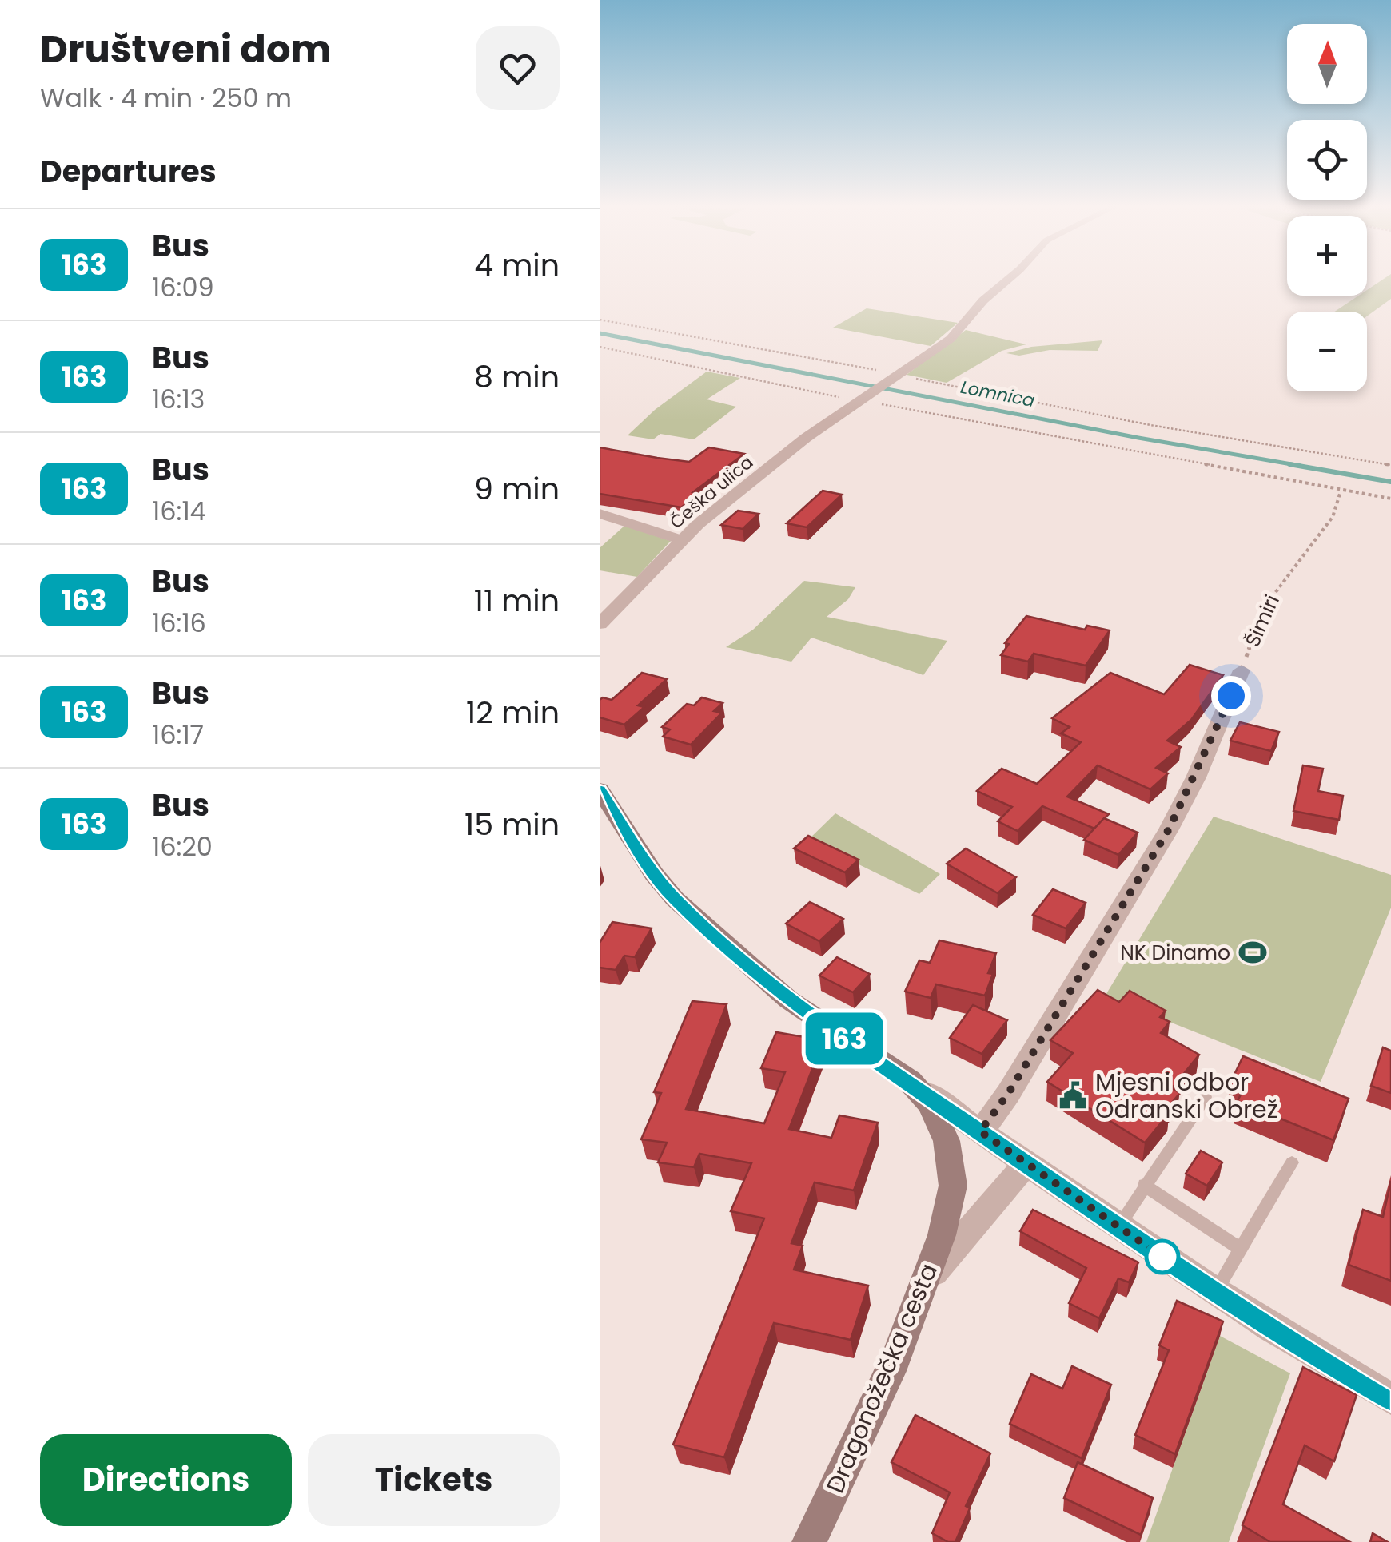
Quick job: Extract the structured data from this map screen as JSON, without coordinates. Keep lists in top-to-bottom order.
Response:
{
  "streets": {
    "main road": ["Dragonožečka cesta"],
    "street": ["Češka ulica", "Šimiri"]
  },
  "water": ["Lomnica"],
  "places": {
    "sports": ["NK Dinamo"],
    "public building": ["Mjesni odbor Odranski Obrež"]
  },
  "lines": ["bus line 163"],
  "north": "top",
  "page": {
    "heading": [
      ["Društveni dom", "Walk · 4 min · 250 m"],
      "Departures"
    ],
    "on_map": "163",
    "map_buttons": ["+", "−"],
    "list": [
      {
        "mark": "163",
        "name": "Bus",
        "note": "16:09",
        "value": "4 min"
      },
      {
        "mark": "163",
        "name": "Bus",
        "note": "16:13",
        "value": "8 min"
      },
      {
        "mark": "163",
        "name": "Bus",
        "note": "16:14",
        "value": "9 min"
      },
      {
        "mark": "163",
        "name": "Bus",
        "note": "16:16",
        "value": "11 min"
      },
      {
        "mark": "163",
        "name": "Bus",
        "note": "16:17",
        "value": "12 min"
      },
      {
        "mark": "163",
        "name": "Bus",
        "note": "16:20",
        "value": "15 min"
      }
    ],
    "buttons": ["Directions", "Tickets"]
  }
}
